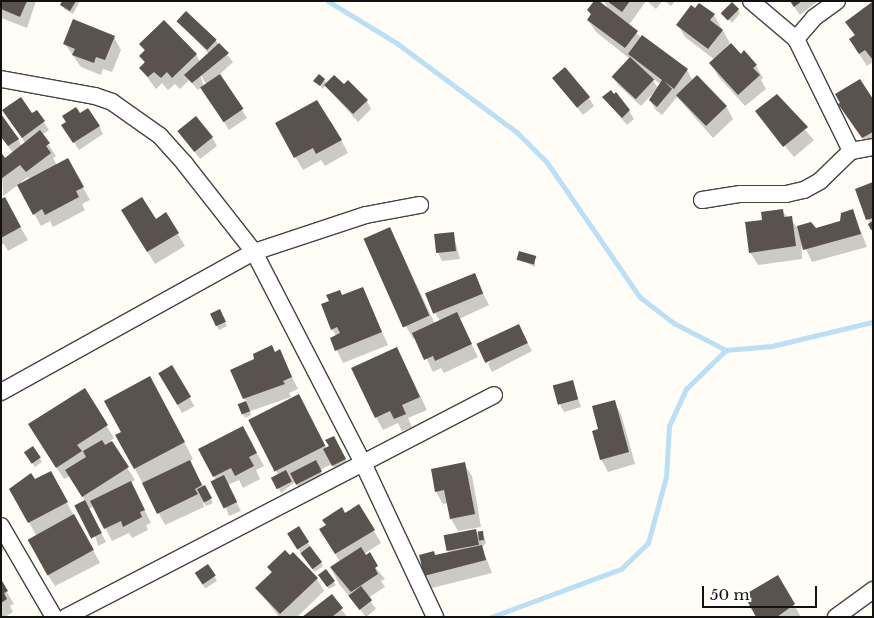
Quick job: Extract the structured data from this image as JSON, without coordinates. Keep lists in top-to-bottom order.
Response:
{
  "scale_bar": "50 m"
}
